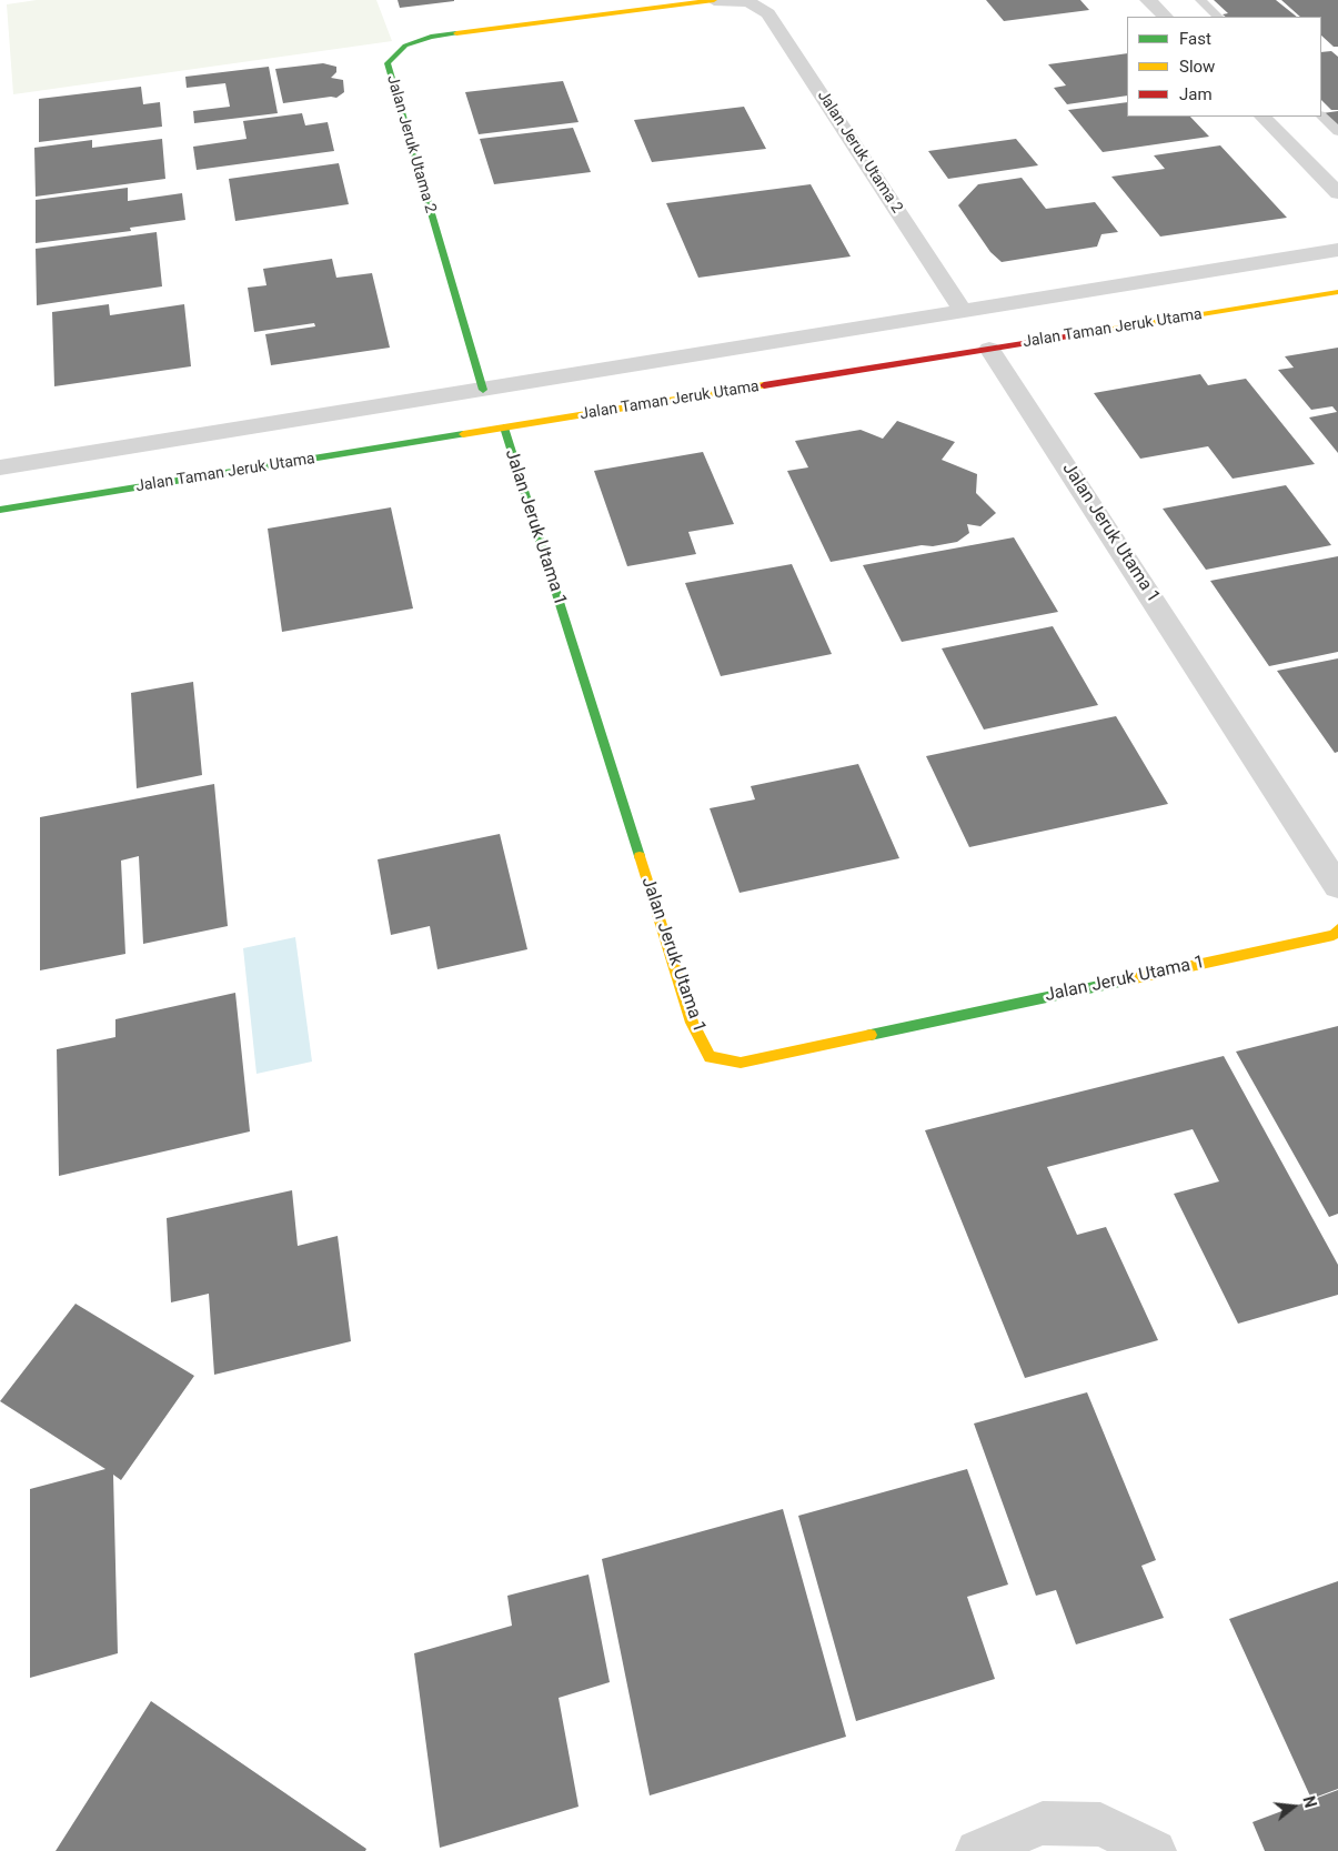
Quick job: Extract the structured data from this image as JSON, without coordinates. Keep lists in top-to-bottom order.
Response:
{
  "streets": {
    "street": ["Jalan Jeruk Utama 2", "Jalan Taman Jeruk Utama", "Jalan Jeruk Utama 1"]
  },
  "crossings": [
    ["Jalan Taman Jeruk Utama", "Jalan Jeruk Utama 1"]
  ],
  "legend": ["Fast", "Slow", "Jam"],
  "north": "right"
}
